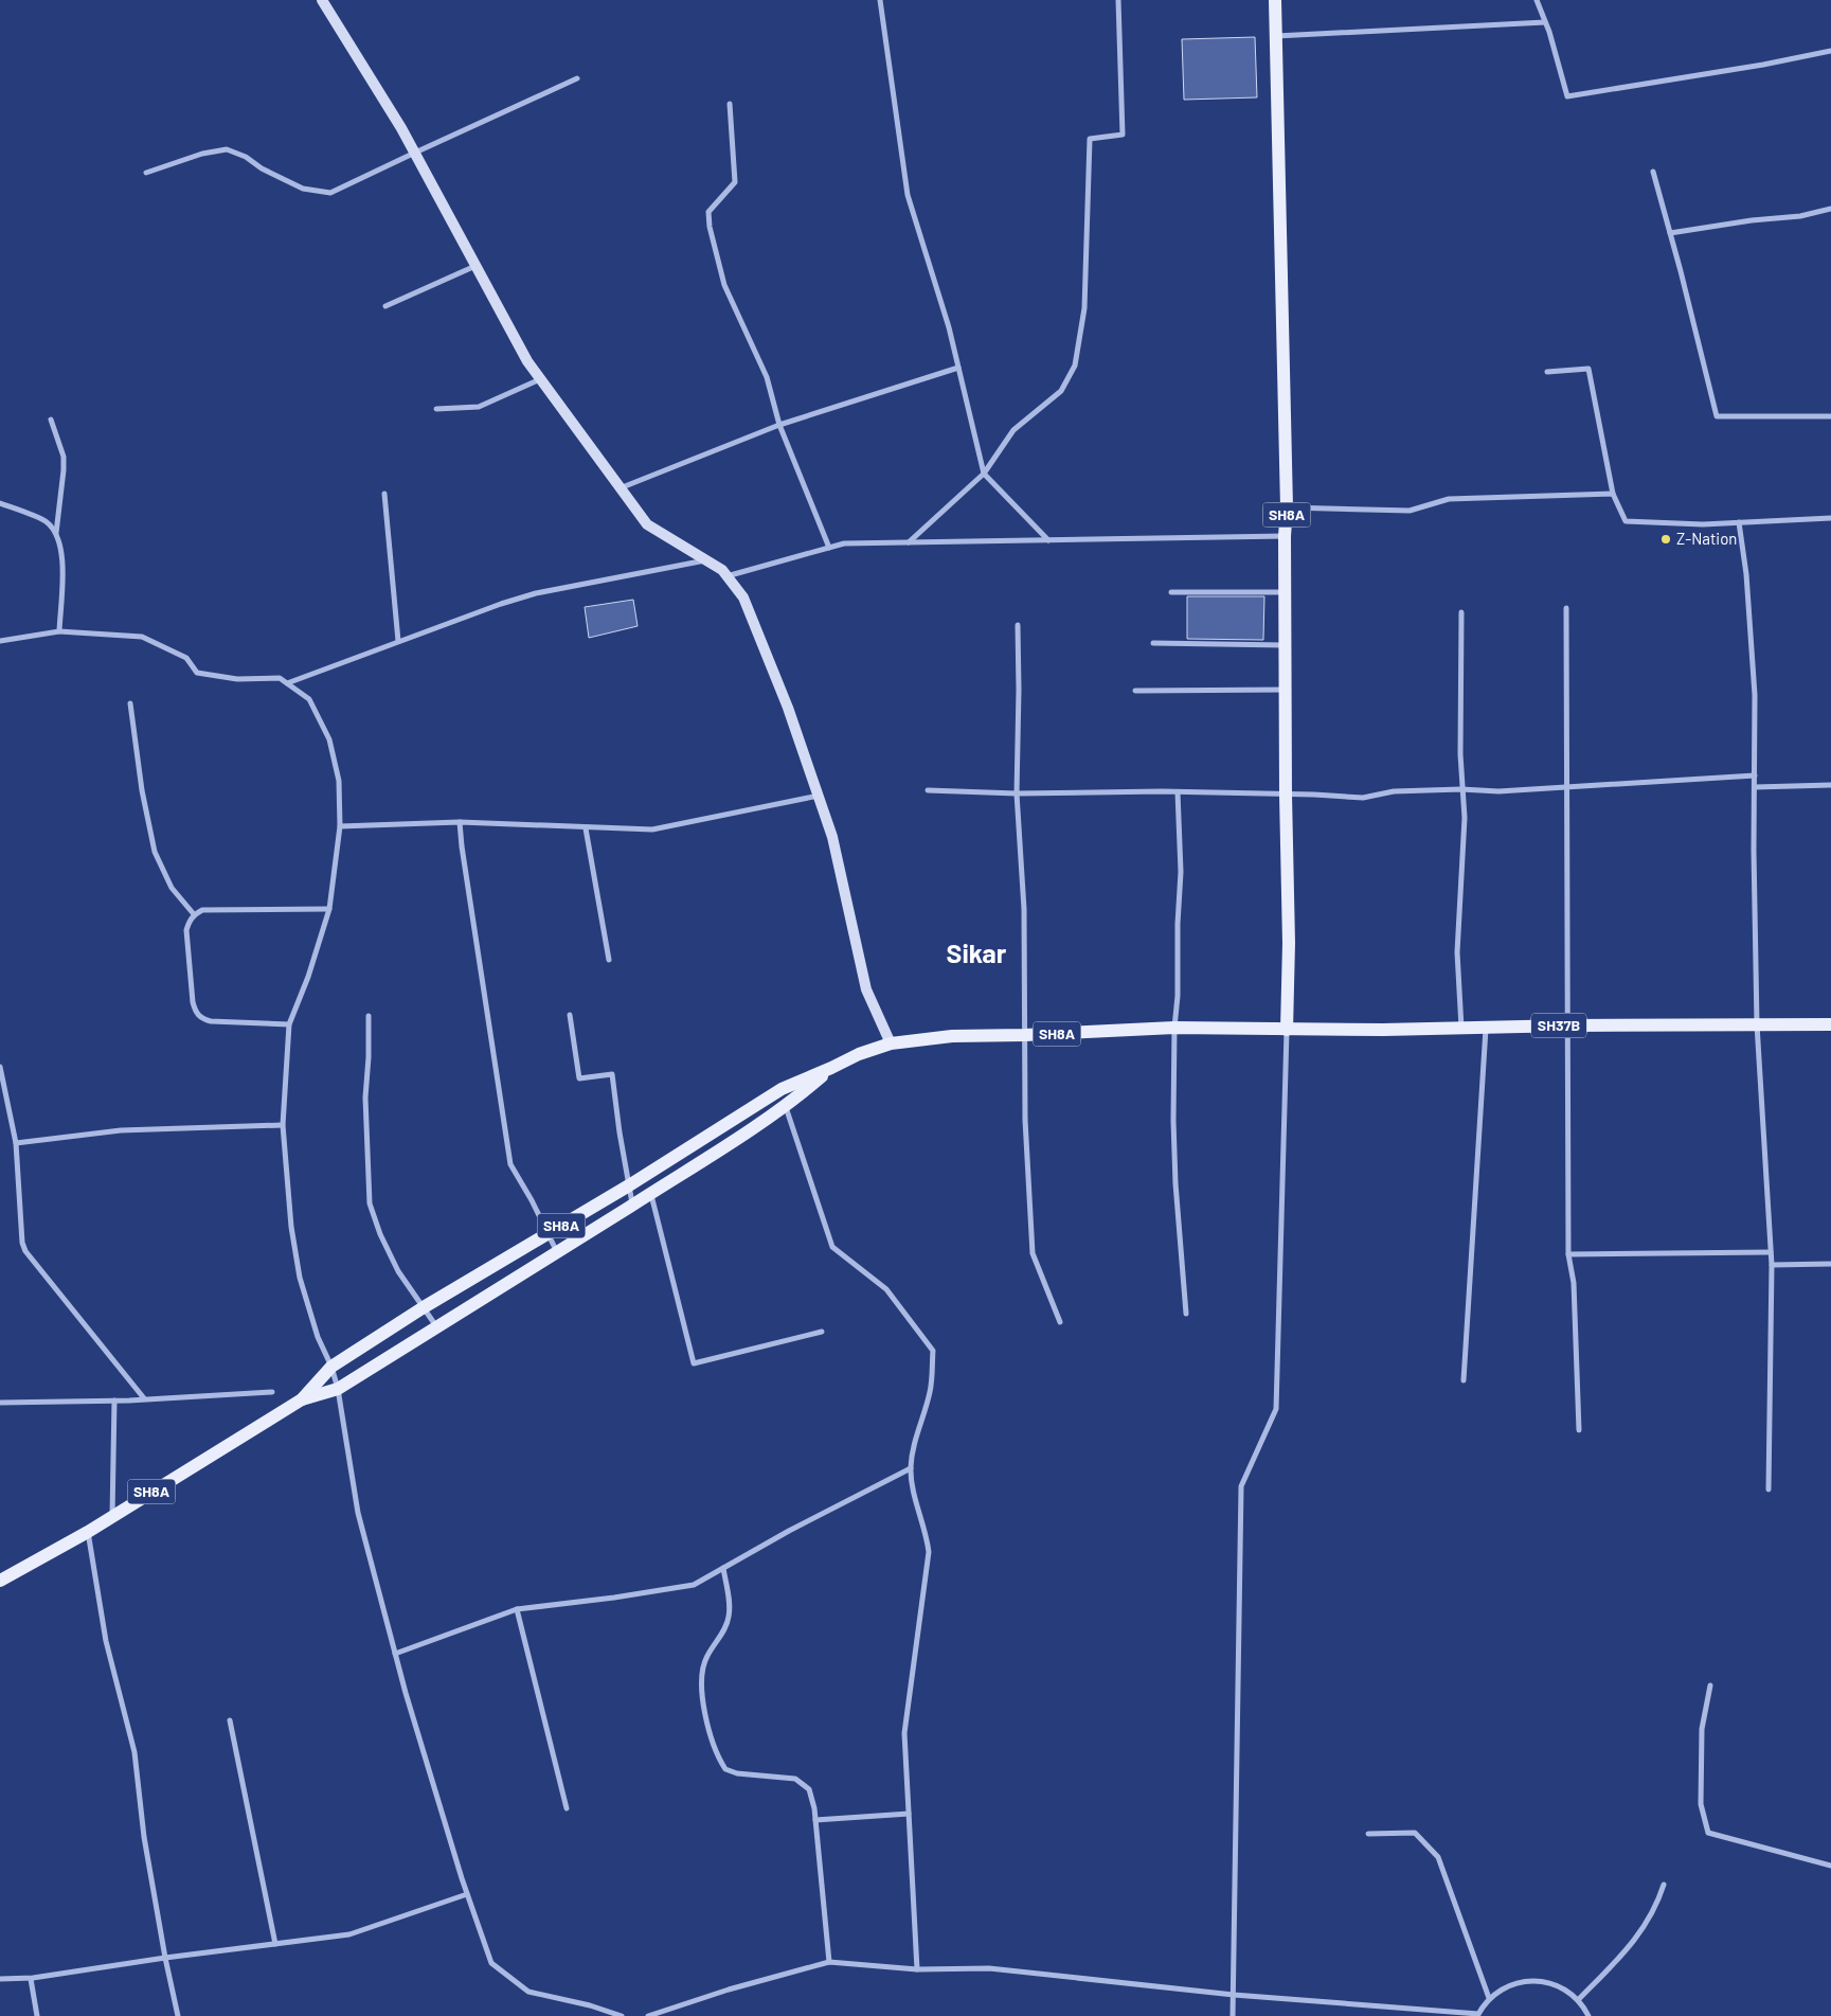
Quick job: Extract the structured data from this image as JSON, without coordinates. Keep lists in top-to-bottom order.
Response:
{
  "streets": {
    "main road": ["SH8A", "SH37B"]
  },
  "crossings": [
    ["SH8A", "SH37B"]
  ],
  "districts": ["Sikar"],
  "places": ["Z-Nation"]
}
